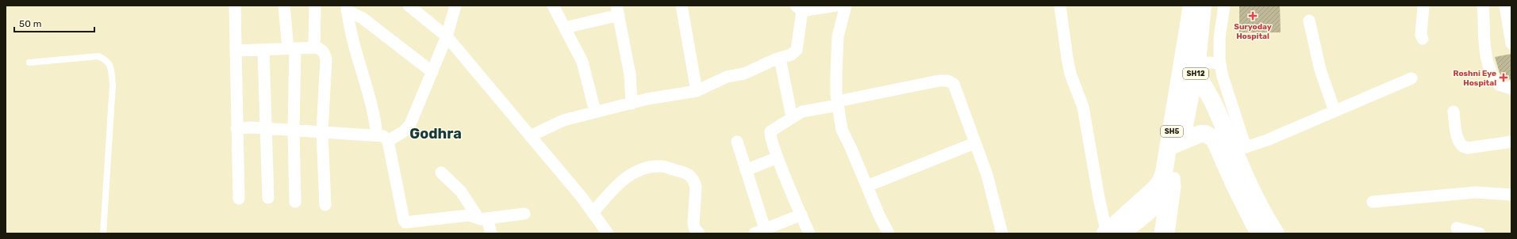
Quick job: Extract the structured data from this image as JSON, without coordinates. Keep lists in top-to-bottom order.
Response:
{
  "streets": {
    "main road": ["SH12", "SH5"]
  },
  "crossings": [
    ["SH12", "SH5"]
  ],
  "districts": ["Godhra"],
  "places": {
    "health": ["Suryoday Hospital", "Roshni Eye Hospital"]
  },
  "scale_bar": "50 m"
}
